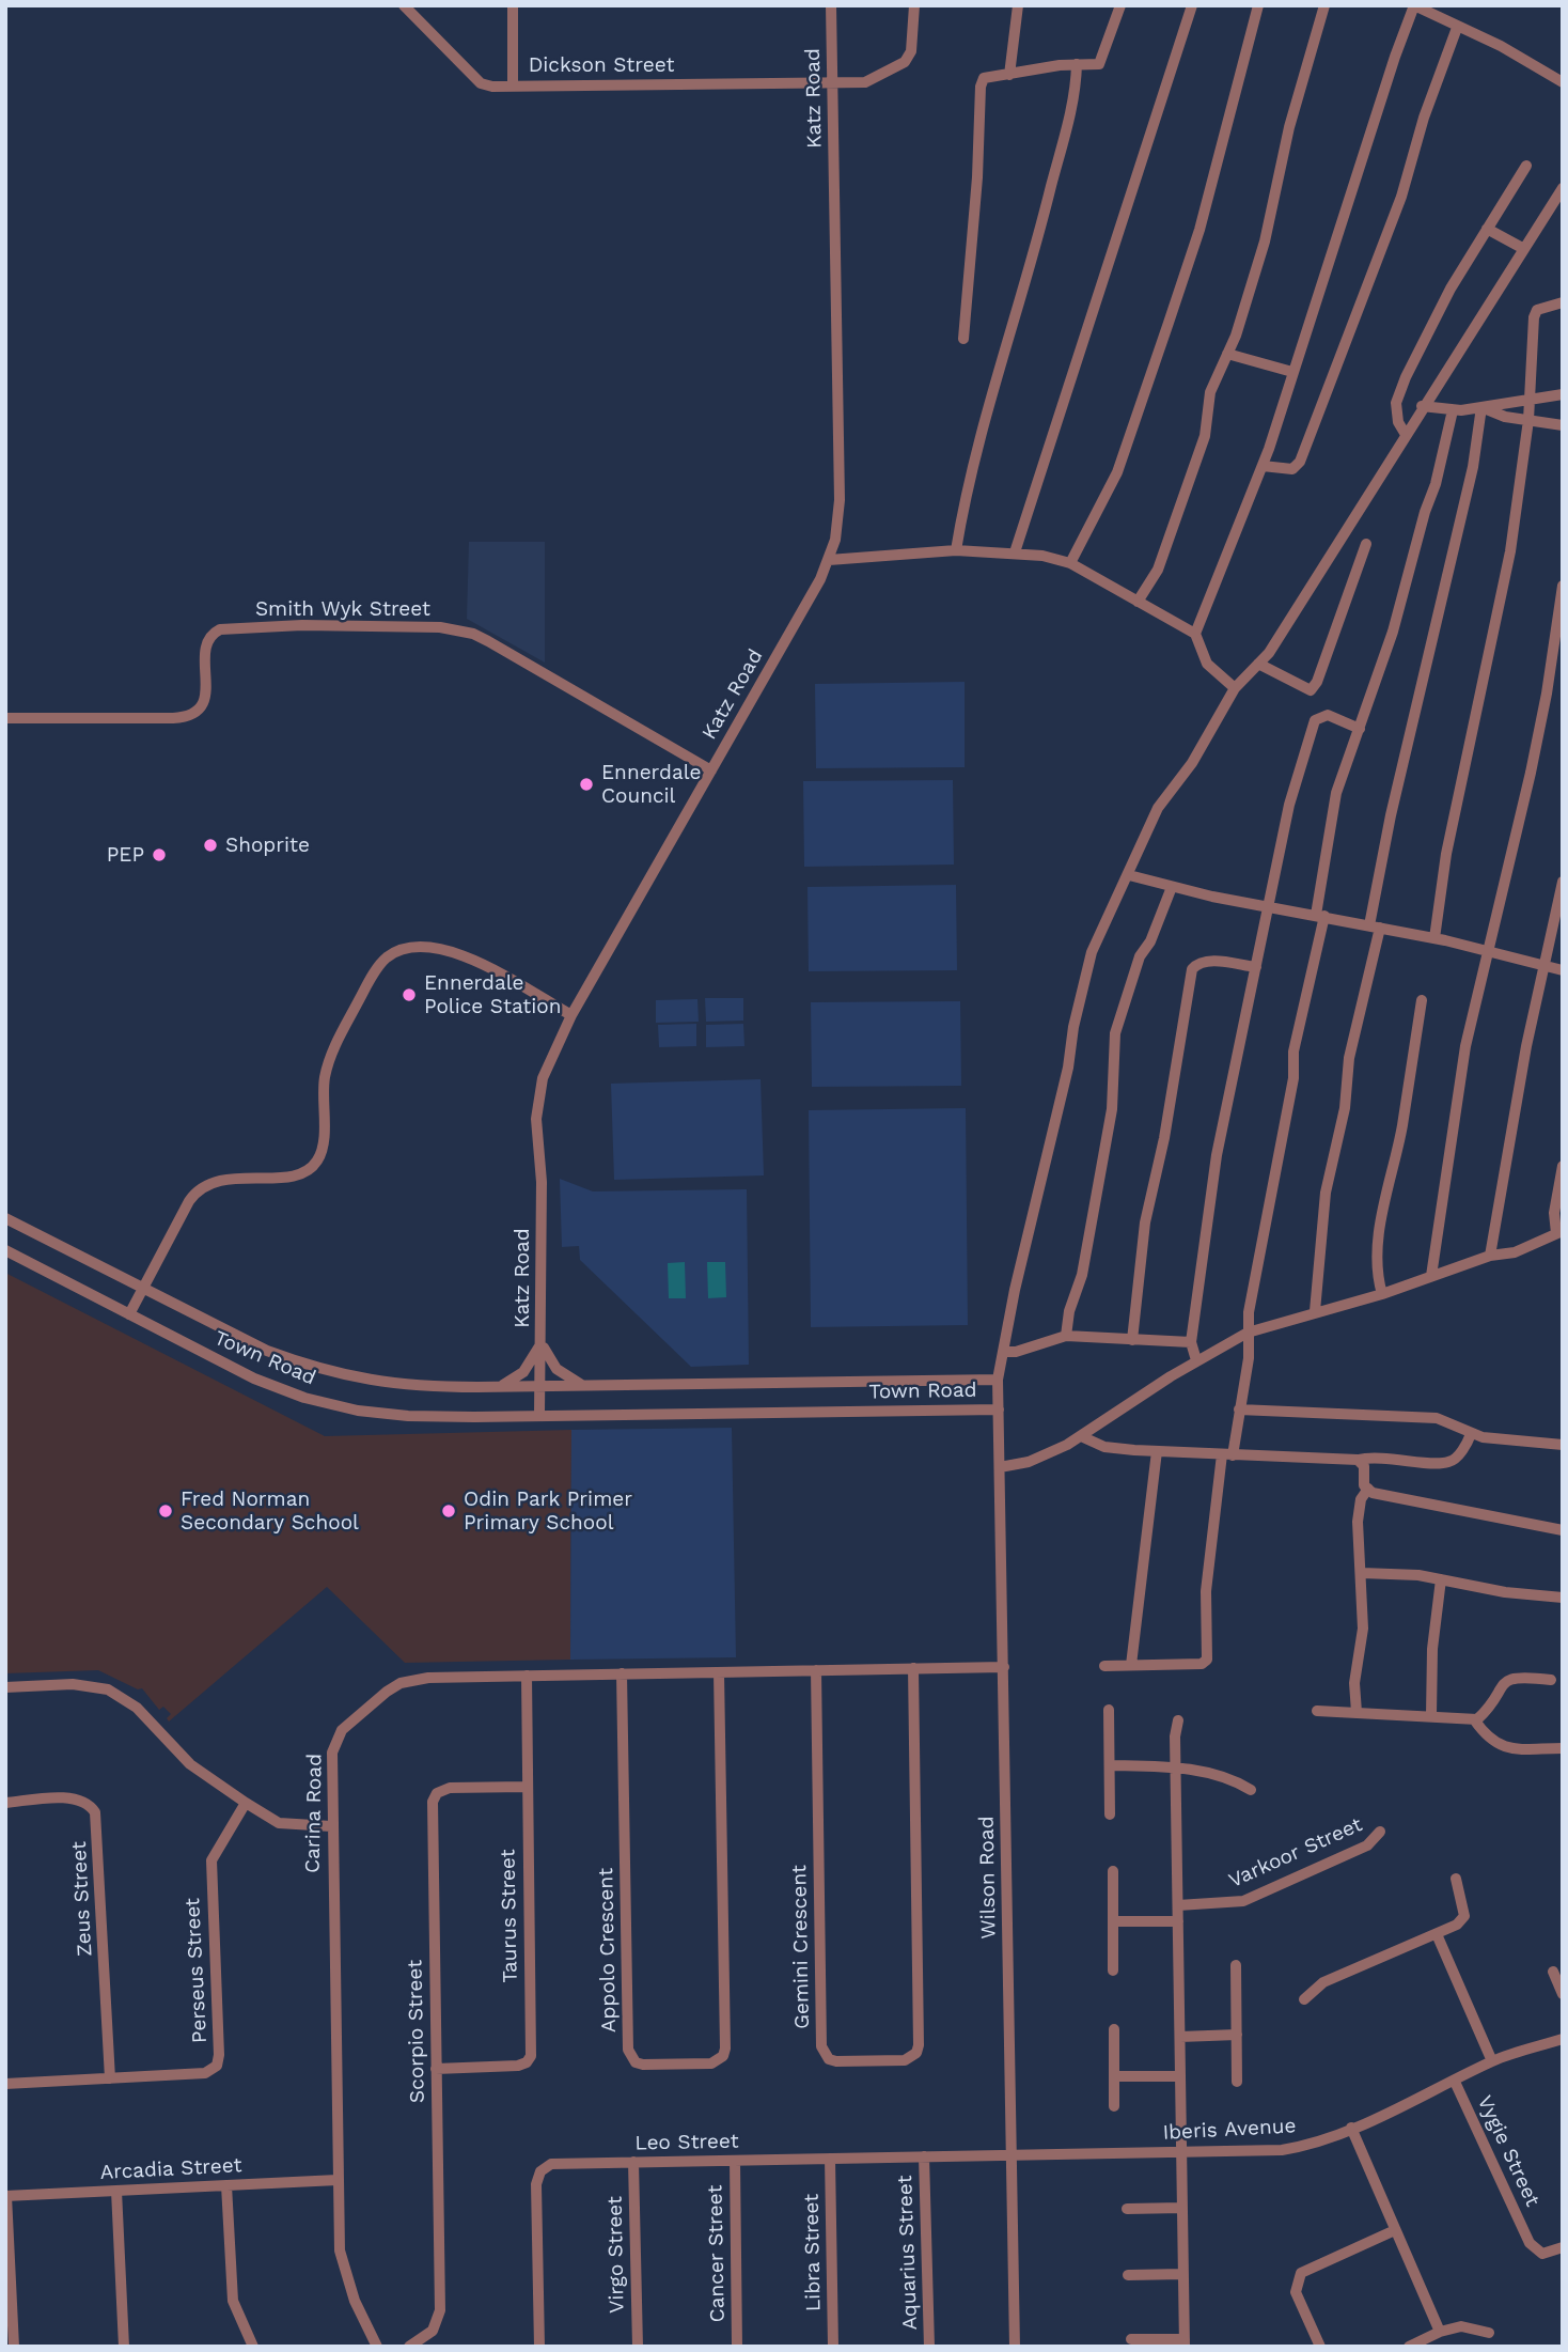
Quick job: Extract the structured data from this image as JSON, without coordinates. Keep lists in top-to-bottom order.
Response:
{
  "streets": {
    "street": [
      "Dickson Street",
      "Katz Road",
      "Smith Wyk Street",
      "Town Road",
      "Carina Road",
      "Varkoor Street",
      "Wilson Road",
      "Zeus Street",
      "Taurus Street",
      "Gemini Crescent",
      "Appolo Crescent",
      "Perseus Street",
      "Scorpio Street",
      "Iberis Avenue",
      "Leo Street",
      "Vygie Street",
      "Arcadia Street",
      "Libra Street",
      "Aquarius Street",
      "Cancer Street",
      "Virgo Street"
    ]
  },
  "crossings": [
    ["Dickson Street", "Katz Road"],
    ["Katz Road", "Smith Wyk Street"],
    ["Katz Road", "Town Road"],
    ["Town Road", "Wilson Road"],
    ["Carina Road", "Wilson Road"],
    ["Carina Road", "Taurus Street"],
    ["Carina Road", "Gemini Crescent"],
    ["Carina Road", "Appolo Crescent"],
    ["Carina Road", "Arcadia Street"],
    ["Wilson Road", "Iberis Avenue"],
    ["Wilson Road", "Leo Street"],
    ["Zeus Street", "Perseus Street"],
    ["Taurus Street", "Scorpio Street"],
    ["Iberis Avenue", "Leo Street"],
    ["Iberis Avenue", "Vygie Street"],
    ["Leo Street", "Libra Street"],
    ["Leo Street", "Aquarius Street"],
    ["Leo Street", "Cancer Street"],
    ["Leo Street", "Virgo Street"]
  ],
  "places": [
    "Ennerdale Council",
    "Shoprite",
    "PEP",
    "Ennerdale Police Station",
    "Fred Norman Secondary School",
    "Odin Park Primer Primary School"
  ]
}
